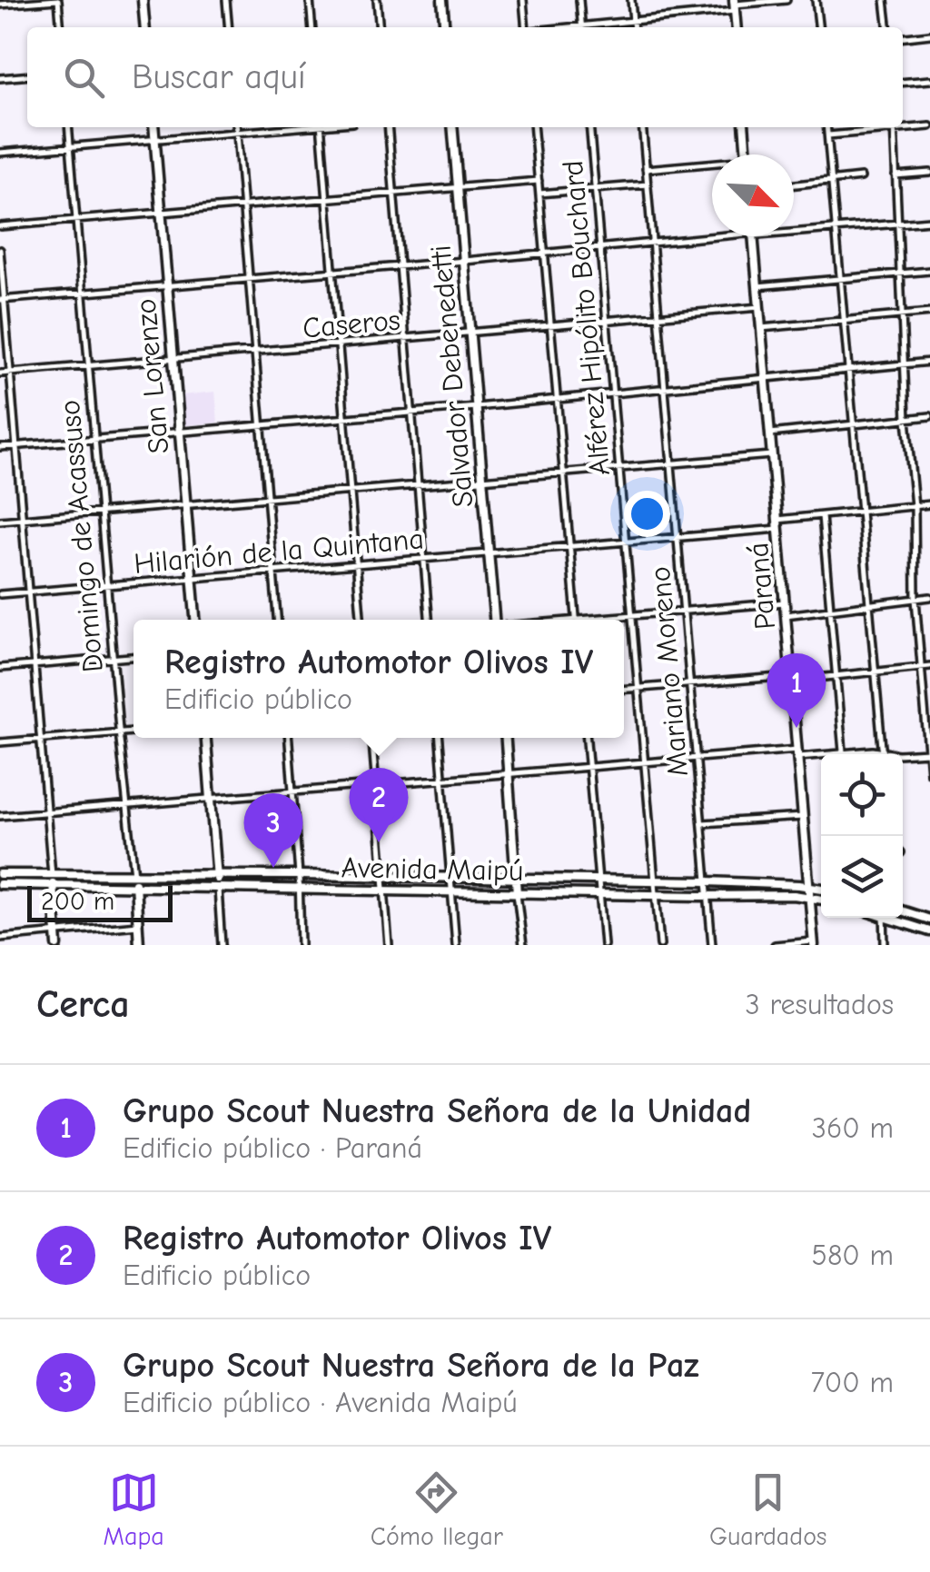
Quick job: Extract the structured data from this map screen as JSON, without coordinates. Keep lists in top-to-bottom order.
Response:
{
  "streets": {
    "street": [
      "Alférez Hipólito Bouchard",
      "Caseros",
      "San Lorenzo",
      "Salvador Debenedetti",
      "Domingo de Acassuso",
      "Hilarión de la Quintana",
      "Paraná",
      "Mariano Moreno",
      "Avenida Maipú"
    ]
  },
  "crossings": [
    ["Alférez Hipólito Bouchard", "Caseros"],
    ["Alférez Hipólito Bouchard", "Hilarión de la Quintana"],
    ["Alférez Hipólito Bouchard", "Avenida Maipú"],
    ["Caseros", "San Lorenzo"],
    ["Caseros", "Salvador Debenedetti"],
    ["Caseros", "Domingo de Acassuso"],
    ["Caseros", "Paraná"],
    ["Caseros", "Mariano Moreno"],
    ["San Lorenzo", "Hilarión de la Quintana"],
    ["Salvador Debenedetti", "Hilarión de la Quintana"],
    ["Domingo de Acassuso", "Hilarión de la Quintana"],
    ["Domingo de Acassuso", "Avenida Maipú"],
    ["Hilarión de la Quintana", "Paraná"],
    ["Hilarión de la Quintana", "Mariano Moreno"],
    ["Paraná", "Avenida Maipú"],
    ["Mariano Moreno", "Avenida Maipú"]
  ],
  "scale_bar": "200 m",
  "north": "bottom right",
  "page": {
    "search": "Buscar aquí",
    "popup": ["Registro Automotor Olivos IV", "Edificio público"],
    "pins": ["1", "2", "3"],
    "scale": "200 m",
    "heading": ["Cerca", "3 resultados"],
    "list": [
      {
        "mark": "1",
        "name": "Grupo Scout Nuestra Señora de la Unidad",
        "note": "Edificio público · Paraná",
        "value": "360 m"
      },
      {
        "mark": "2",
        "name": "Registro Automotor Olivos IV",
        "note": "Edificio público",
        "value": "580 m"
      },
      {
        "mark": "3",
        "name": "Grupo Scout Nuestra Señora de la Paz",
        "note": "Edificio público · Avenida Maipú",
        "value": "700 m"
      }
    ],
    "nav": ["Mapa", "Cómo llegar", "Guardados"]
  }
}
